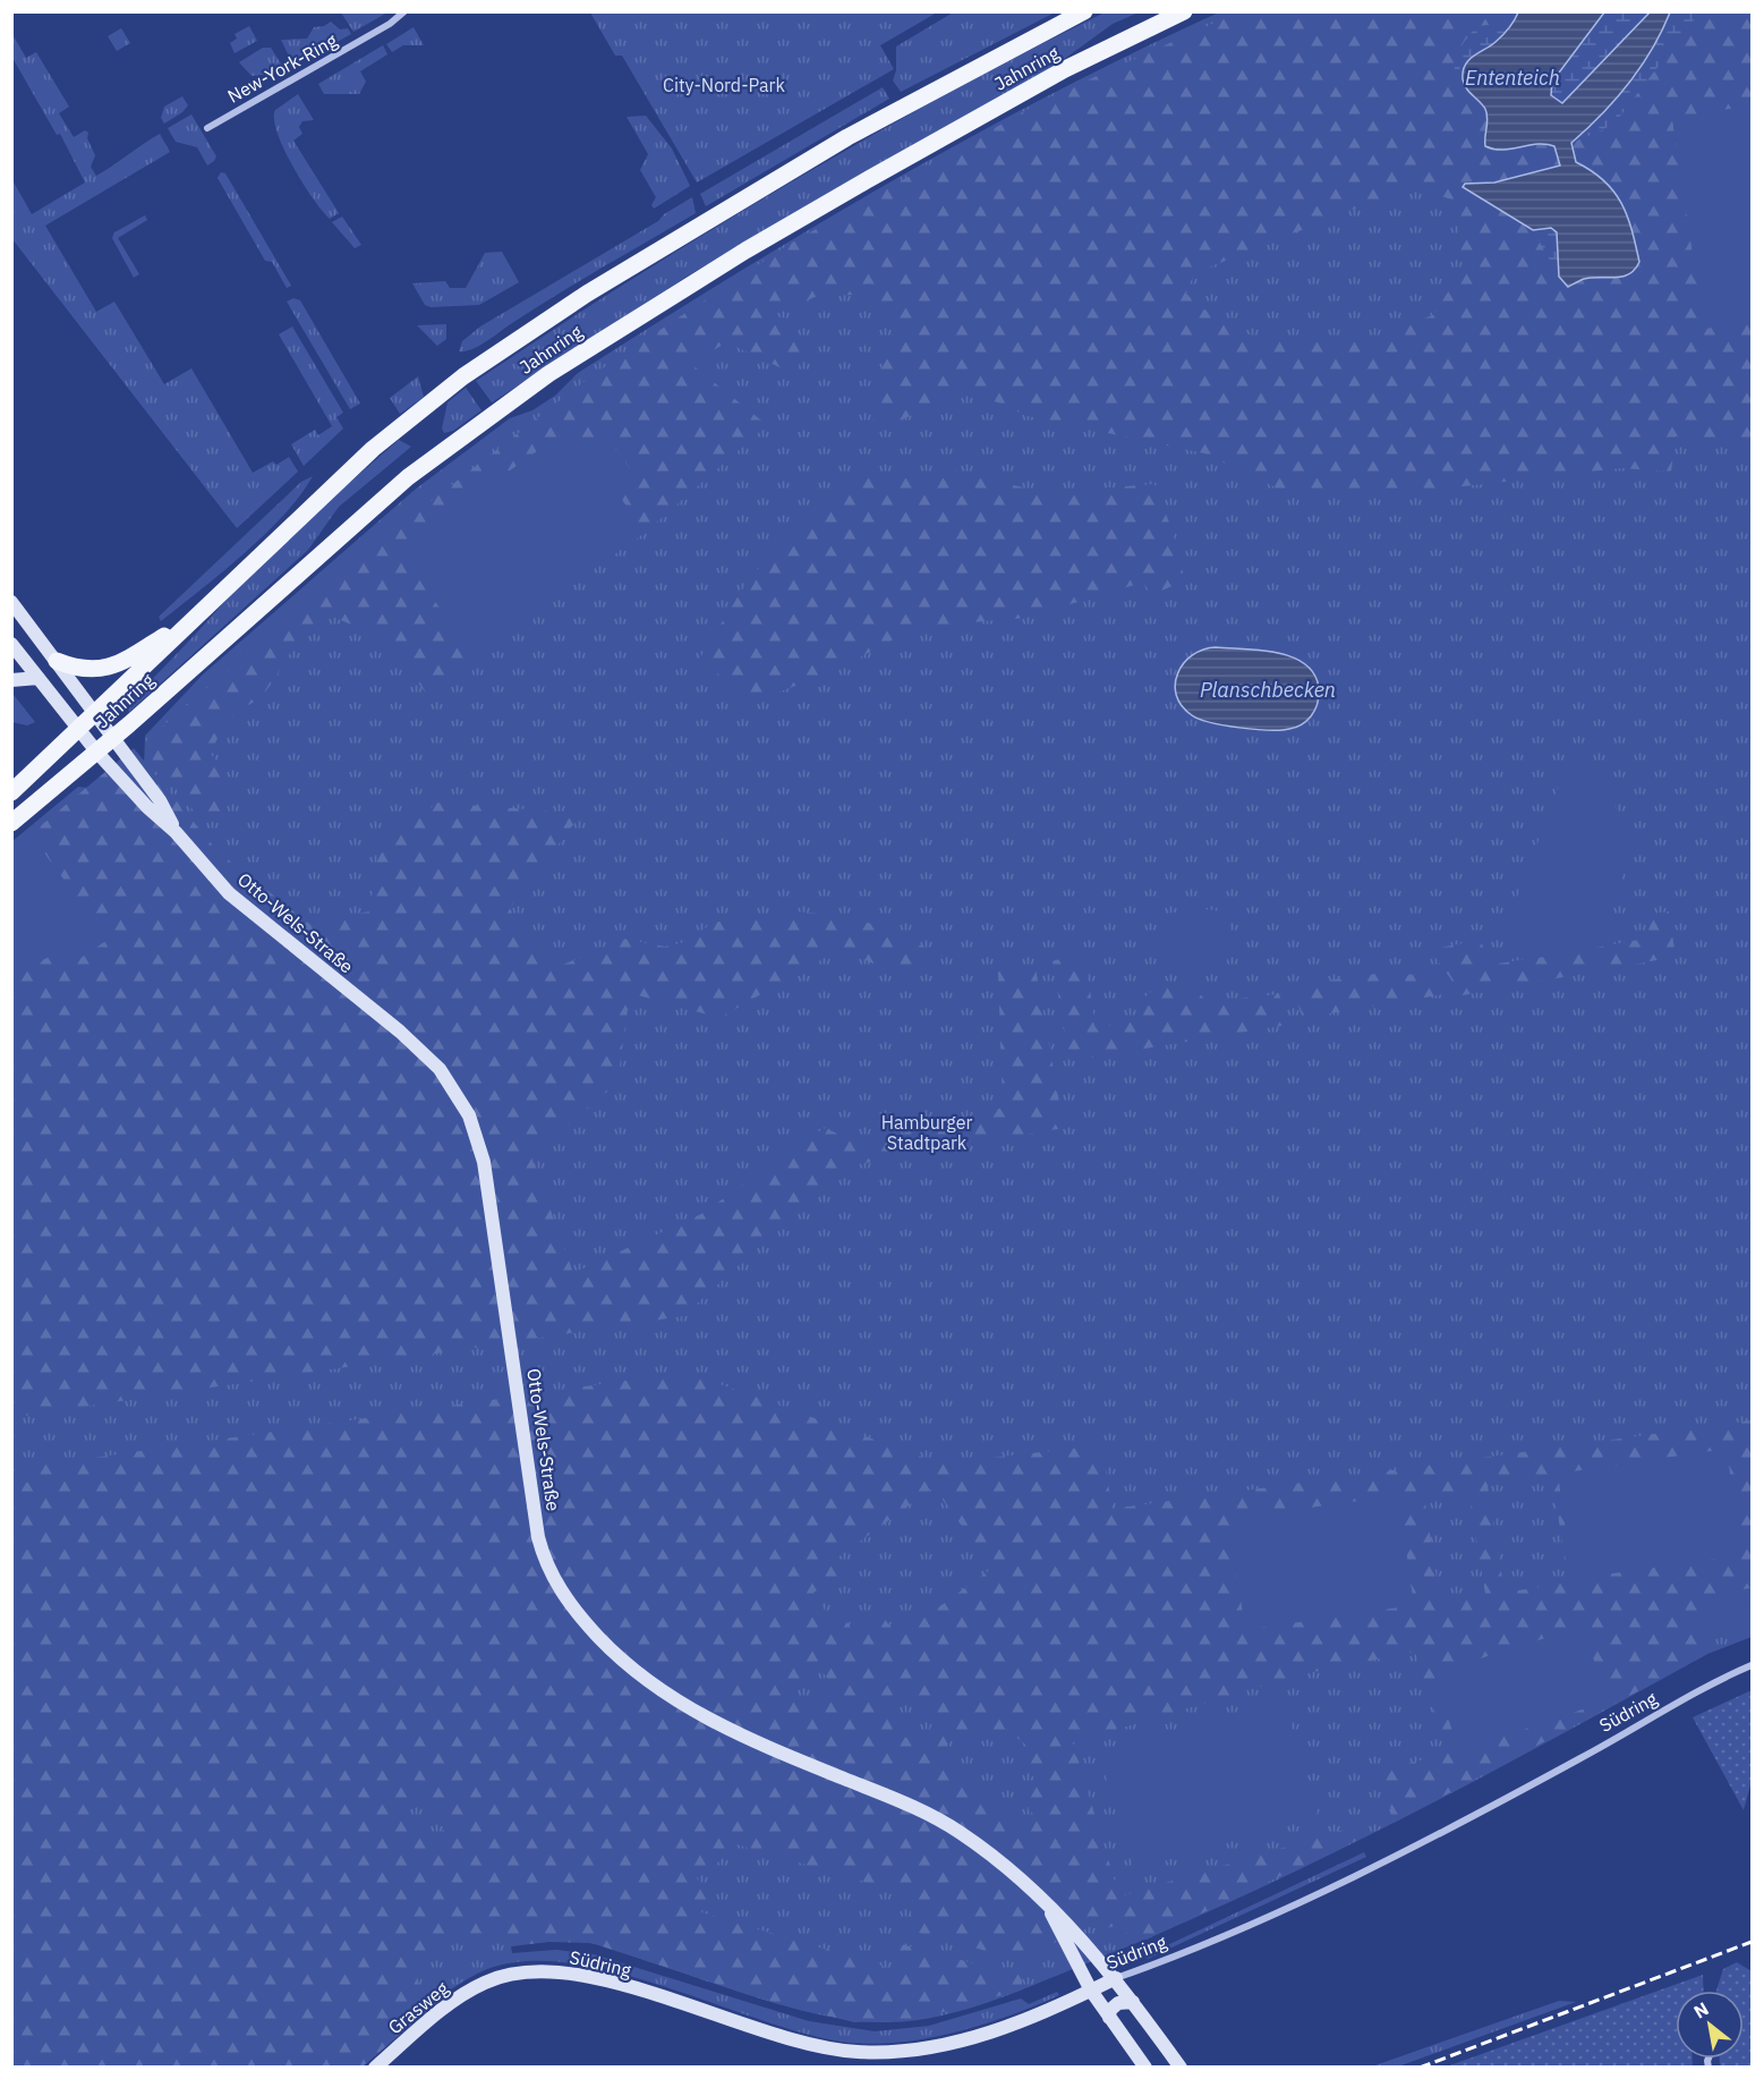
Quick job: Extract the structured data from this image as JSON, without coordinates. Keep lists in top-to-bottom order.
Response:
{
  "streets": {
    "main road": ["Jahnring"],
    "street": [
      "New-York-Ring",
      "Otto-Wels-Straße",
      "Südring",
      "Grasweg"
    ]
  },
  "crossings": [
    ["Jahnring", "Otto-Wels-Straße"],
    ["Otto-Wels-Straße", "Südring"],
    ["Südring", "Grasweg"]
  ],
  "water": ["Ententeich", "Planschbecken"],
  "parks": ["City-Nord-Park", "Hamburger Stadtpark"],
  "north": "top left"
}
